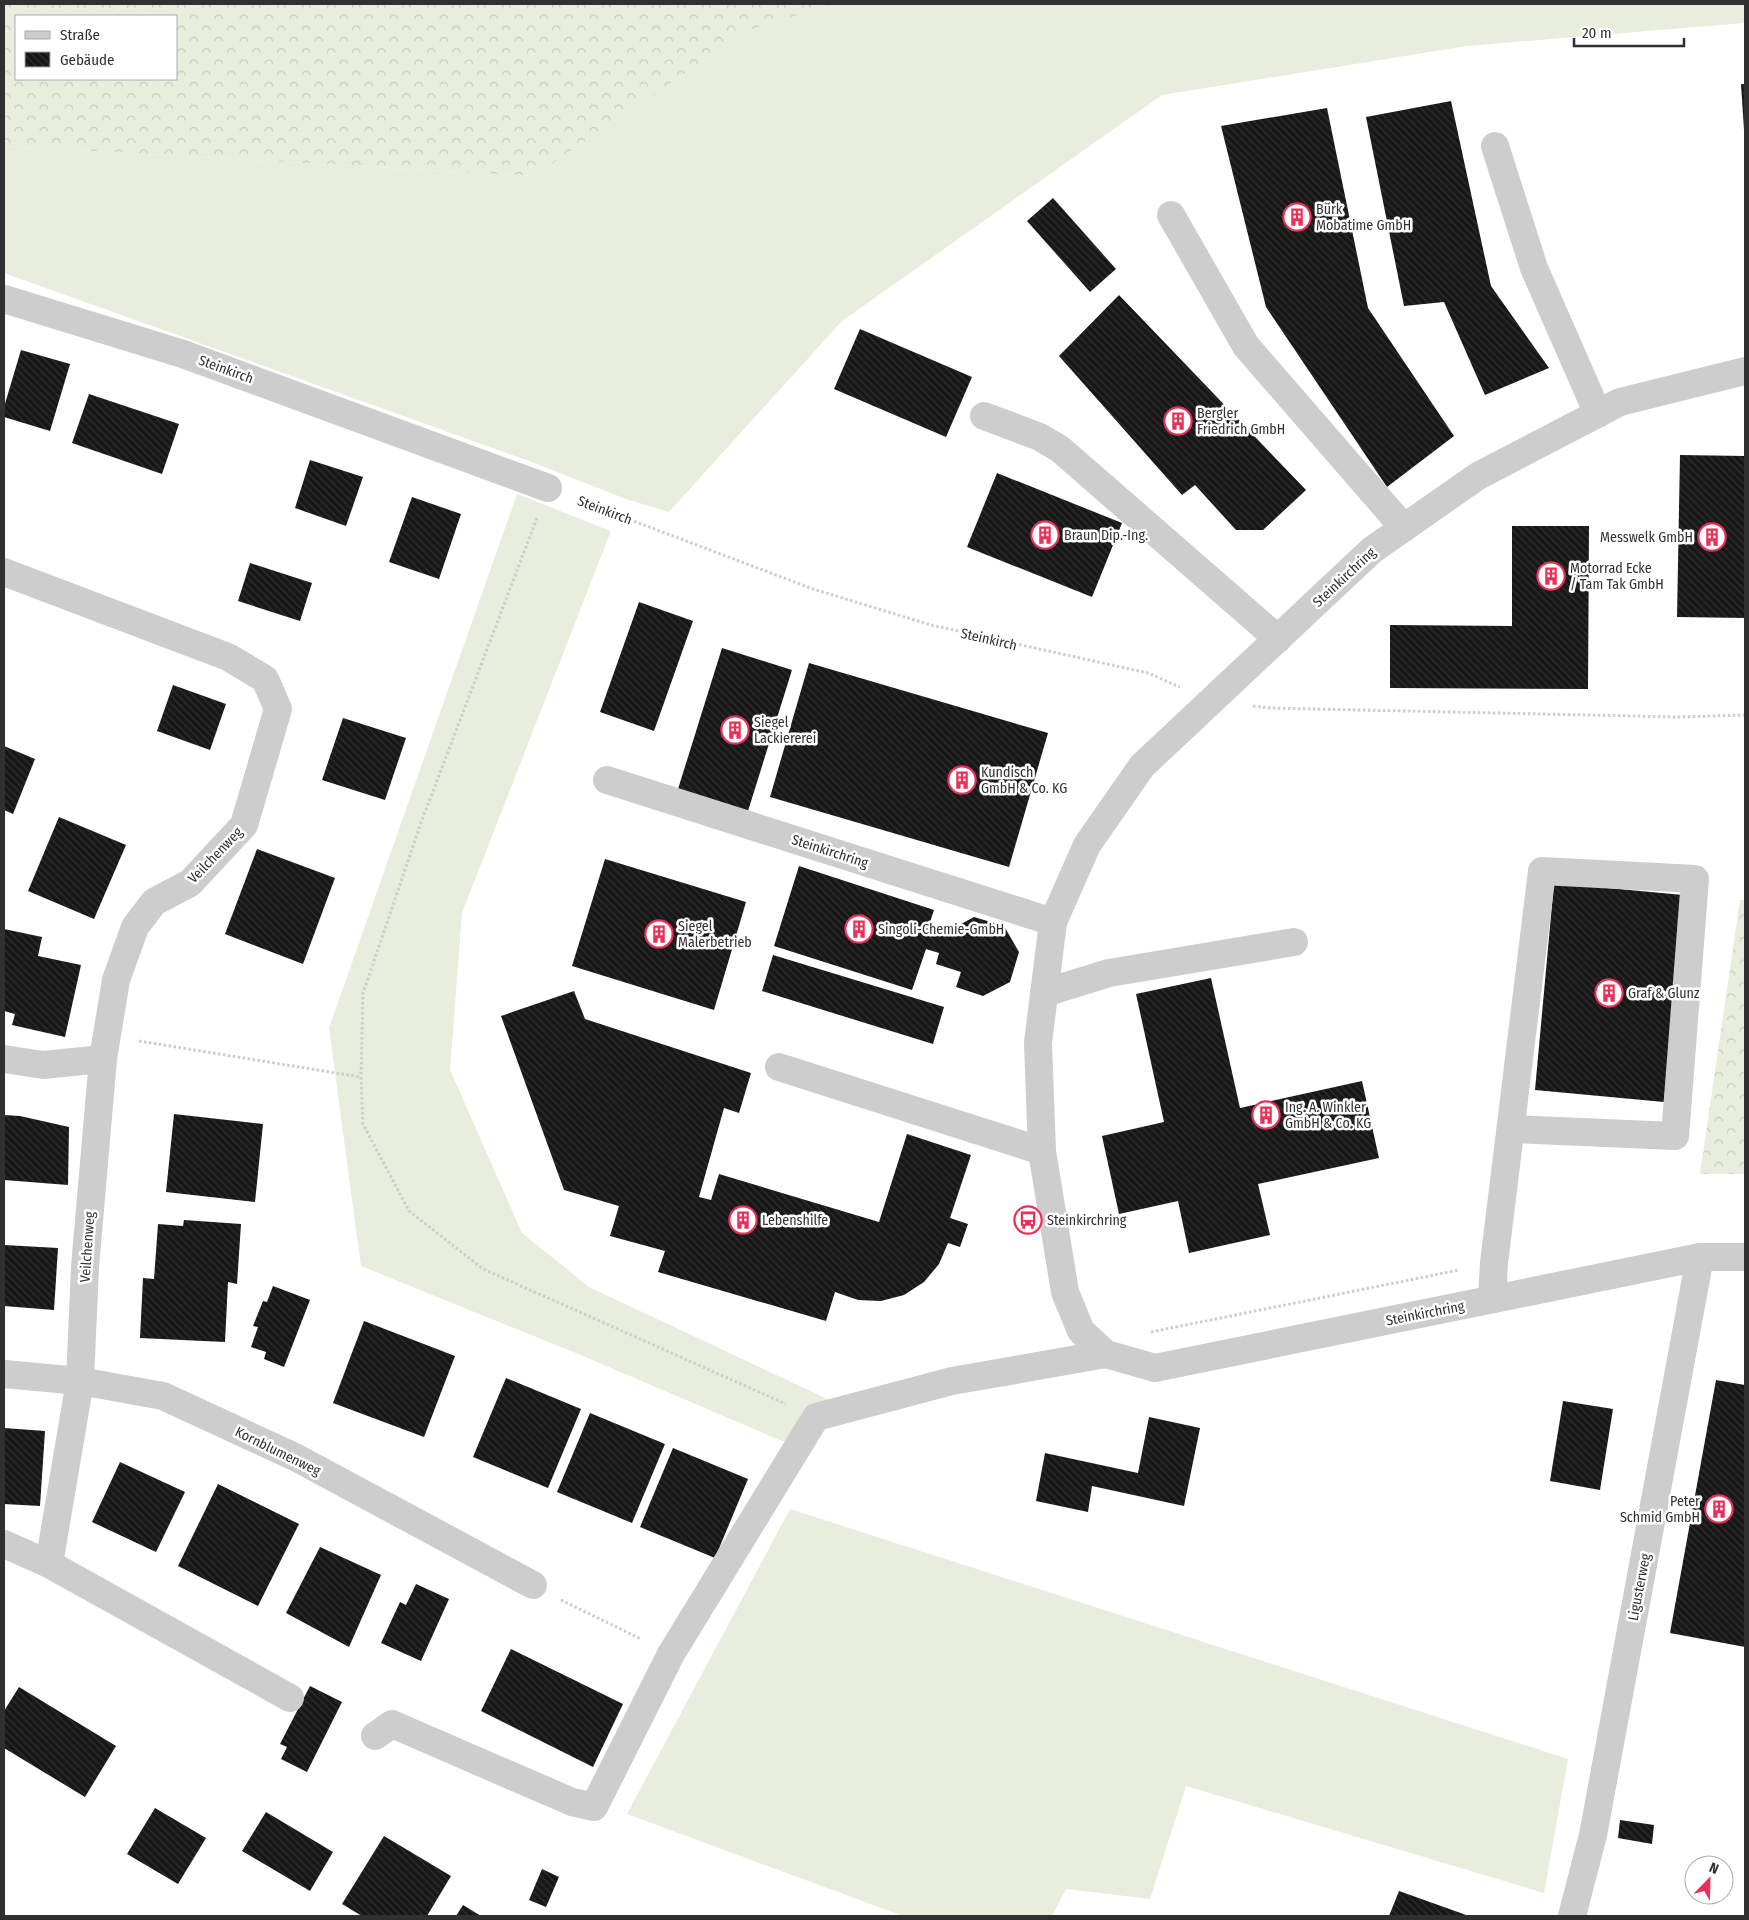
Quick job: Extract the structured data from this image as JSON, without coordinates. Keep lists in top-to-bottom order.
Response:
{
  "streets": {
    "street": [
      "Steinkirch",
      "Steinkirchring",
      "Veilchenweg",
      "Kornblumenweg",
      "Ligusterweg"
    ]
  },
  "crossings": [
    ["Steinkirch", "Steinkirchring"],
    ["Steinkirchring", "Ligusterweg"],
    ["Veilchenweg", "Kornblumenweg"]
  ],
  "places": {
    "building": [
      "Bürk Mobatime GmbH",
      "Bergler Friedrich GmbH",
      "Braun Dip.-Ing.",
      "Messwelk GmbH",
      "Motorrad Ecke / Tam Tak GmbH",
      "Siegel Lackiererei",
      "Kundisch GmbH & Co. KG",
      "Singoli-Chemie-GmbH",
      "Siegel Malerbetrieb",
      "Graf & Glunz",
      "Ing. A. Winkler GmbH & Co. KG",
      "Lebenshilfe",
      "Peter Schmid GmbH"
    ],
    "bus stop": ["Steinkirchring"]
  },
  "legend": ["Straße", "Gebäude"],
  "scale_bar": "20 m",
  "north": "top right"
}
